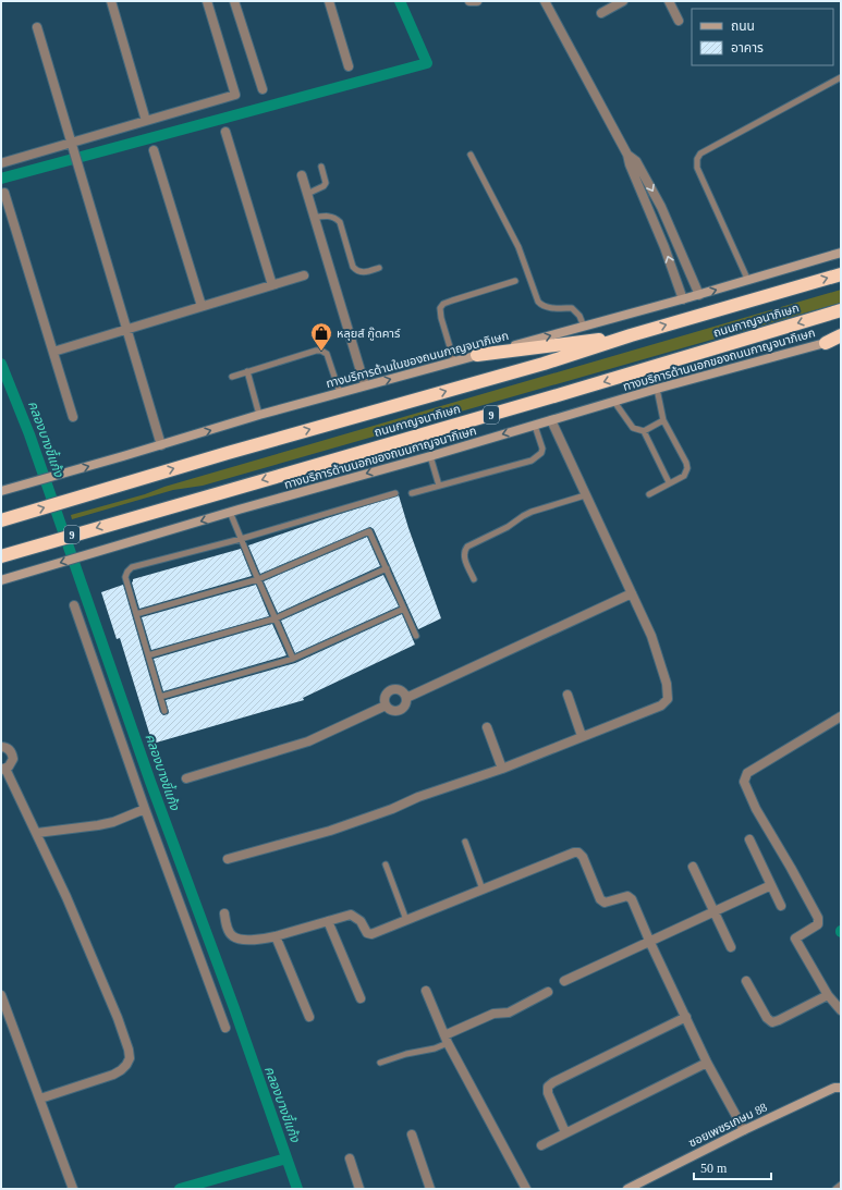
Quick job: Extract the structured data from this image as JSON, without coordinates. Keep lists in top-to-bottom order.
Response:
{
  "streets": {
    "highway": ["ถนนกาญจนาภิเษก", "9"],
    "main road": ["ทางบริการด้านในของถนนกาญจนาภิเษก", "ทางบริการด้านนอกของถนนกาญจนาภิเษก", "ซอยเพชรเกษม 88"]
  },
  "one_way": ["ทางบริการด้านในของถนนกาญจนาภิเษก", "ทางบริการด้านนอกของถนนกาญจนาภิเษก"],
  "water": ["คลองบางขี้แก้ง"],
  "places": {
    "shop": ["หลุยส์ กู๊ดคาร์"]
  },
  "legend": ["ถนน", "อาคาร"],
  "scale_bar": "50 m"
}
